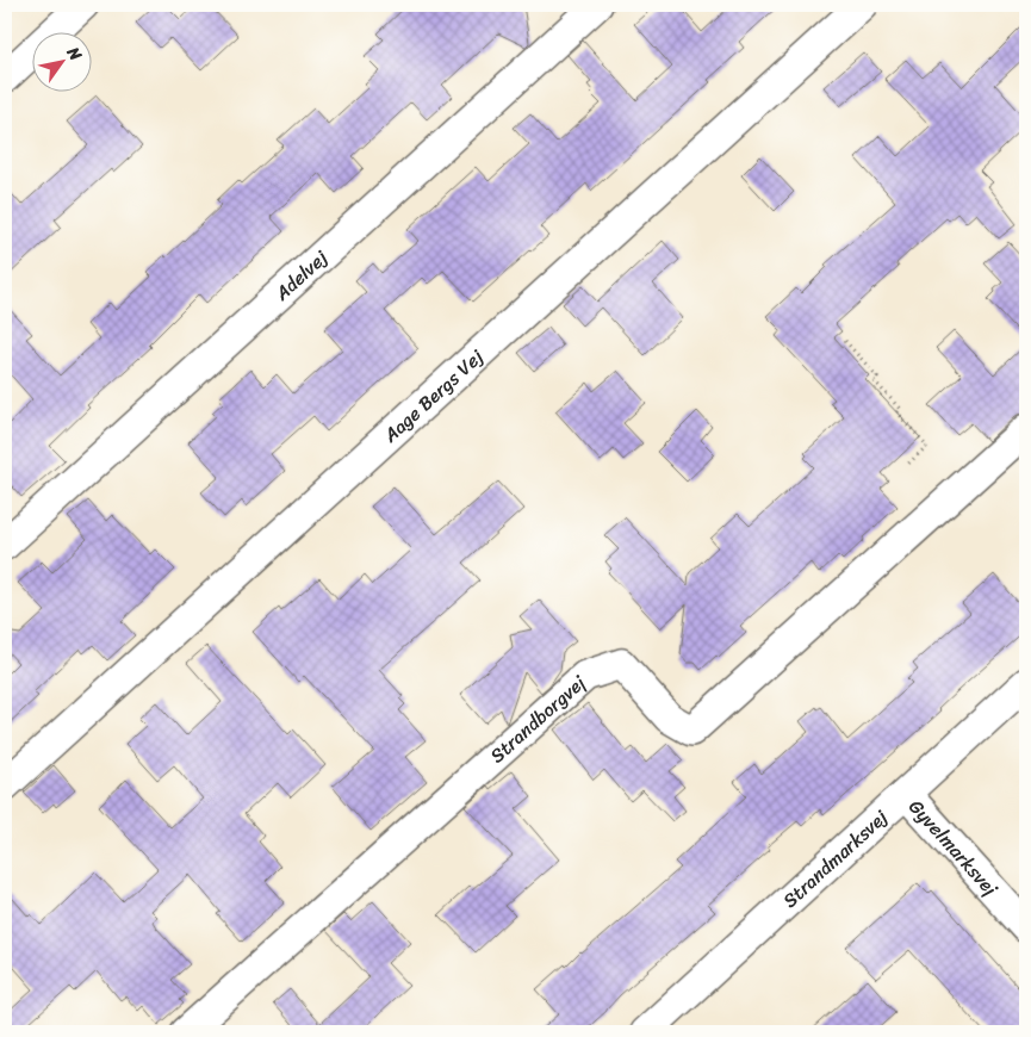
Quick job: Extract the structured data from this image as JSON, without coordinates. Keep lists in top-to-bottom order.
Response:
{
  "streets": {
    "street": [
      "Adelvej",
      "Aage Bergs Vej",
      "Strandborgvej",
      "Gyvelmarksvej",
      "Strandmarksvej"
    ]
  },
  "crossings": [
    ["Gyvelmarksvej", "Strandmarksvej"]
  ],
  "north": "top right"
}
